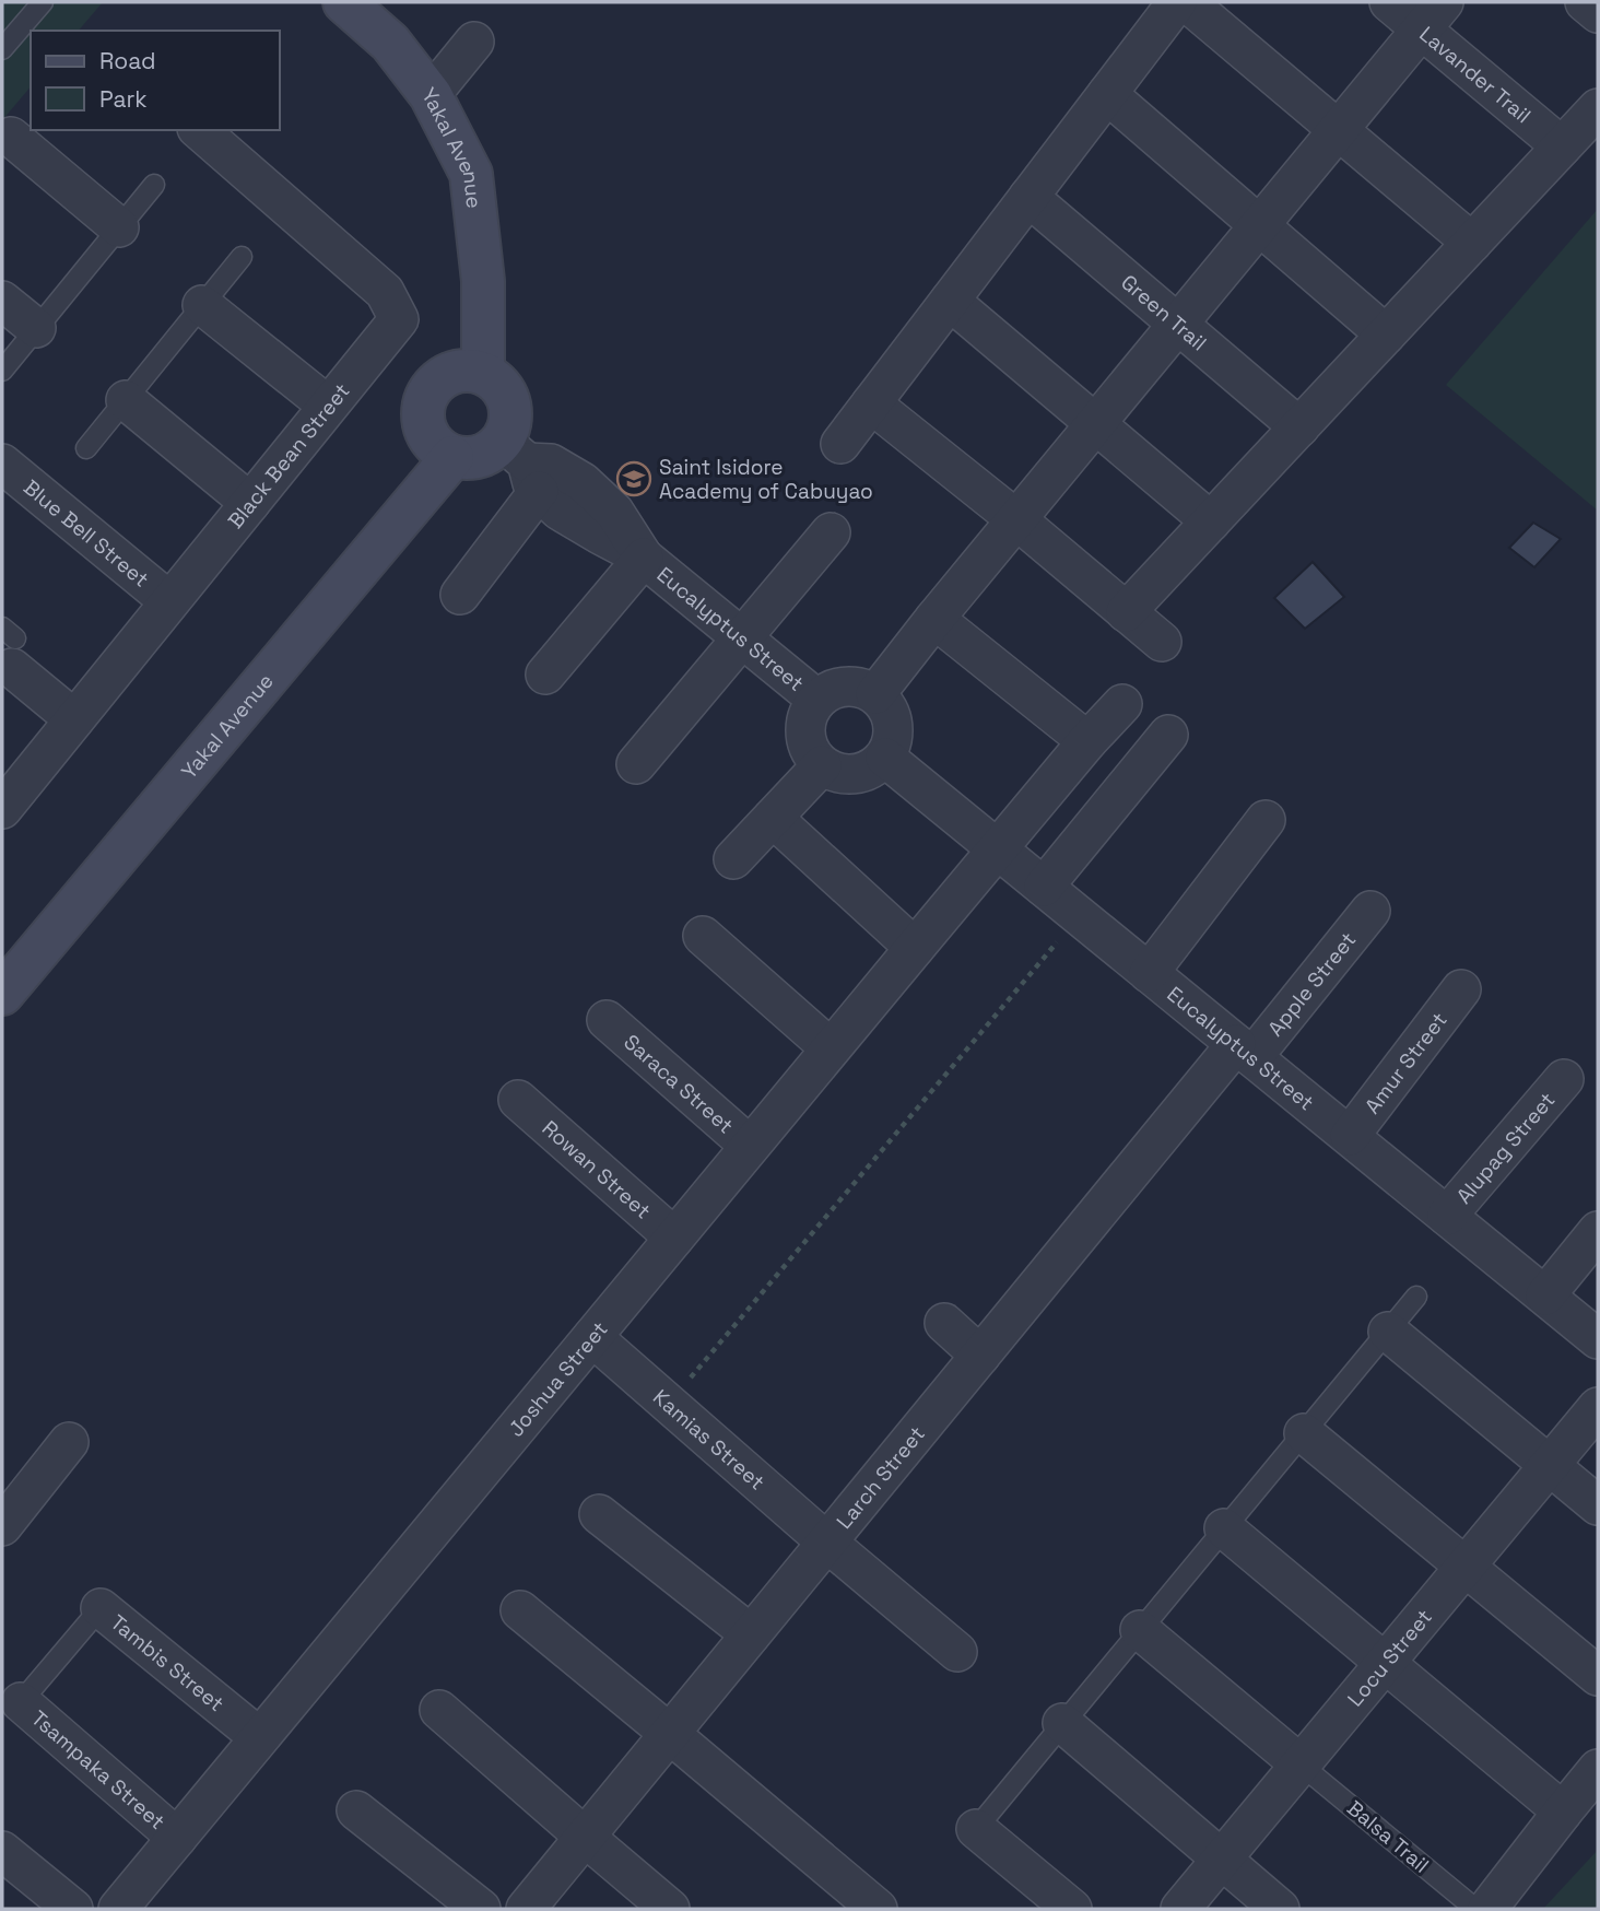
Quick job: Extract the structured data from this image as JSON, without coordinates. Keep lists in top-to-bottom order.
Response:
{
  "streets": {
    "street": [
      "Lavander Trail",
      "Yakal Avenue",
      "Green Trail",
      "Black Bean Street",
      "Blue Bell Street",
      "Eucalyptus Street",
      "Apple Street",
      "Amur Street",
      "Saraca Street",
      "Alupag Street",
      "Rowan Street",
      "Joshua Street",
      "Kamias Street",
      "Larch Street",
      "Locu Street",
      "Tambis Street",
      "Tsampaka Street"
    ],
    "lane": ["Balsa Trail"]
  },
  "crossings": [
    ["Black Bean Street", "Blue Bell Street"],
    ["Eucalyptus Street", "Apple Street"],
    ["Eucalyptus Street", "Amur Street"],
    ["Eucalyptus Street", "Alupag Street"],
    ["Eucalyptus Street", "Joshua Street"],
    ["Eucalyptus Street", "Larch Street"],
    ["Apple Street", "Larch Street"],
    ["Saraca Street", "Joshua Street"],
    ["Rowan Street", "Joshua Street"],
    ["Joshua Street", "Kamias Street"],
    ["Joshua Street", "Tambis Street"],
    ["Joshua Street", "Tsampaka Street"],
    ["Kamias Street", "Larch Street"],
    ["Locu Street", "Balsa Trail"],
    ["Tambis Street", "Tsampaka Street"]
  ],
  "places": {
    "school or university": ["Saint Isidore Academy of Cabuyao"]
  },
  "legend": ["Road", "Park"]
}
